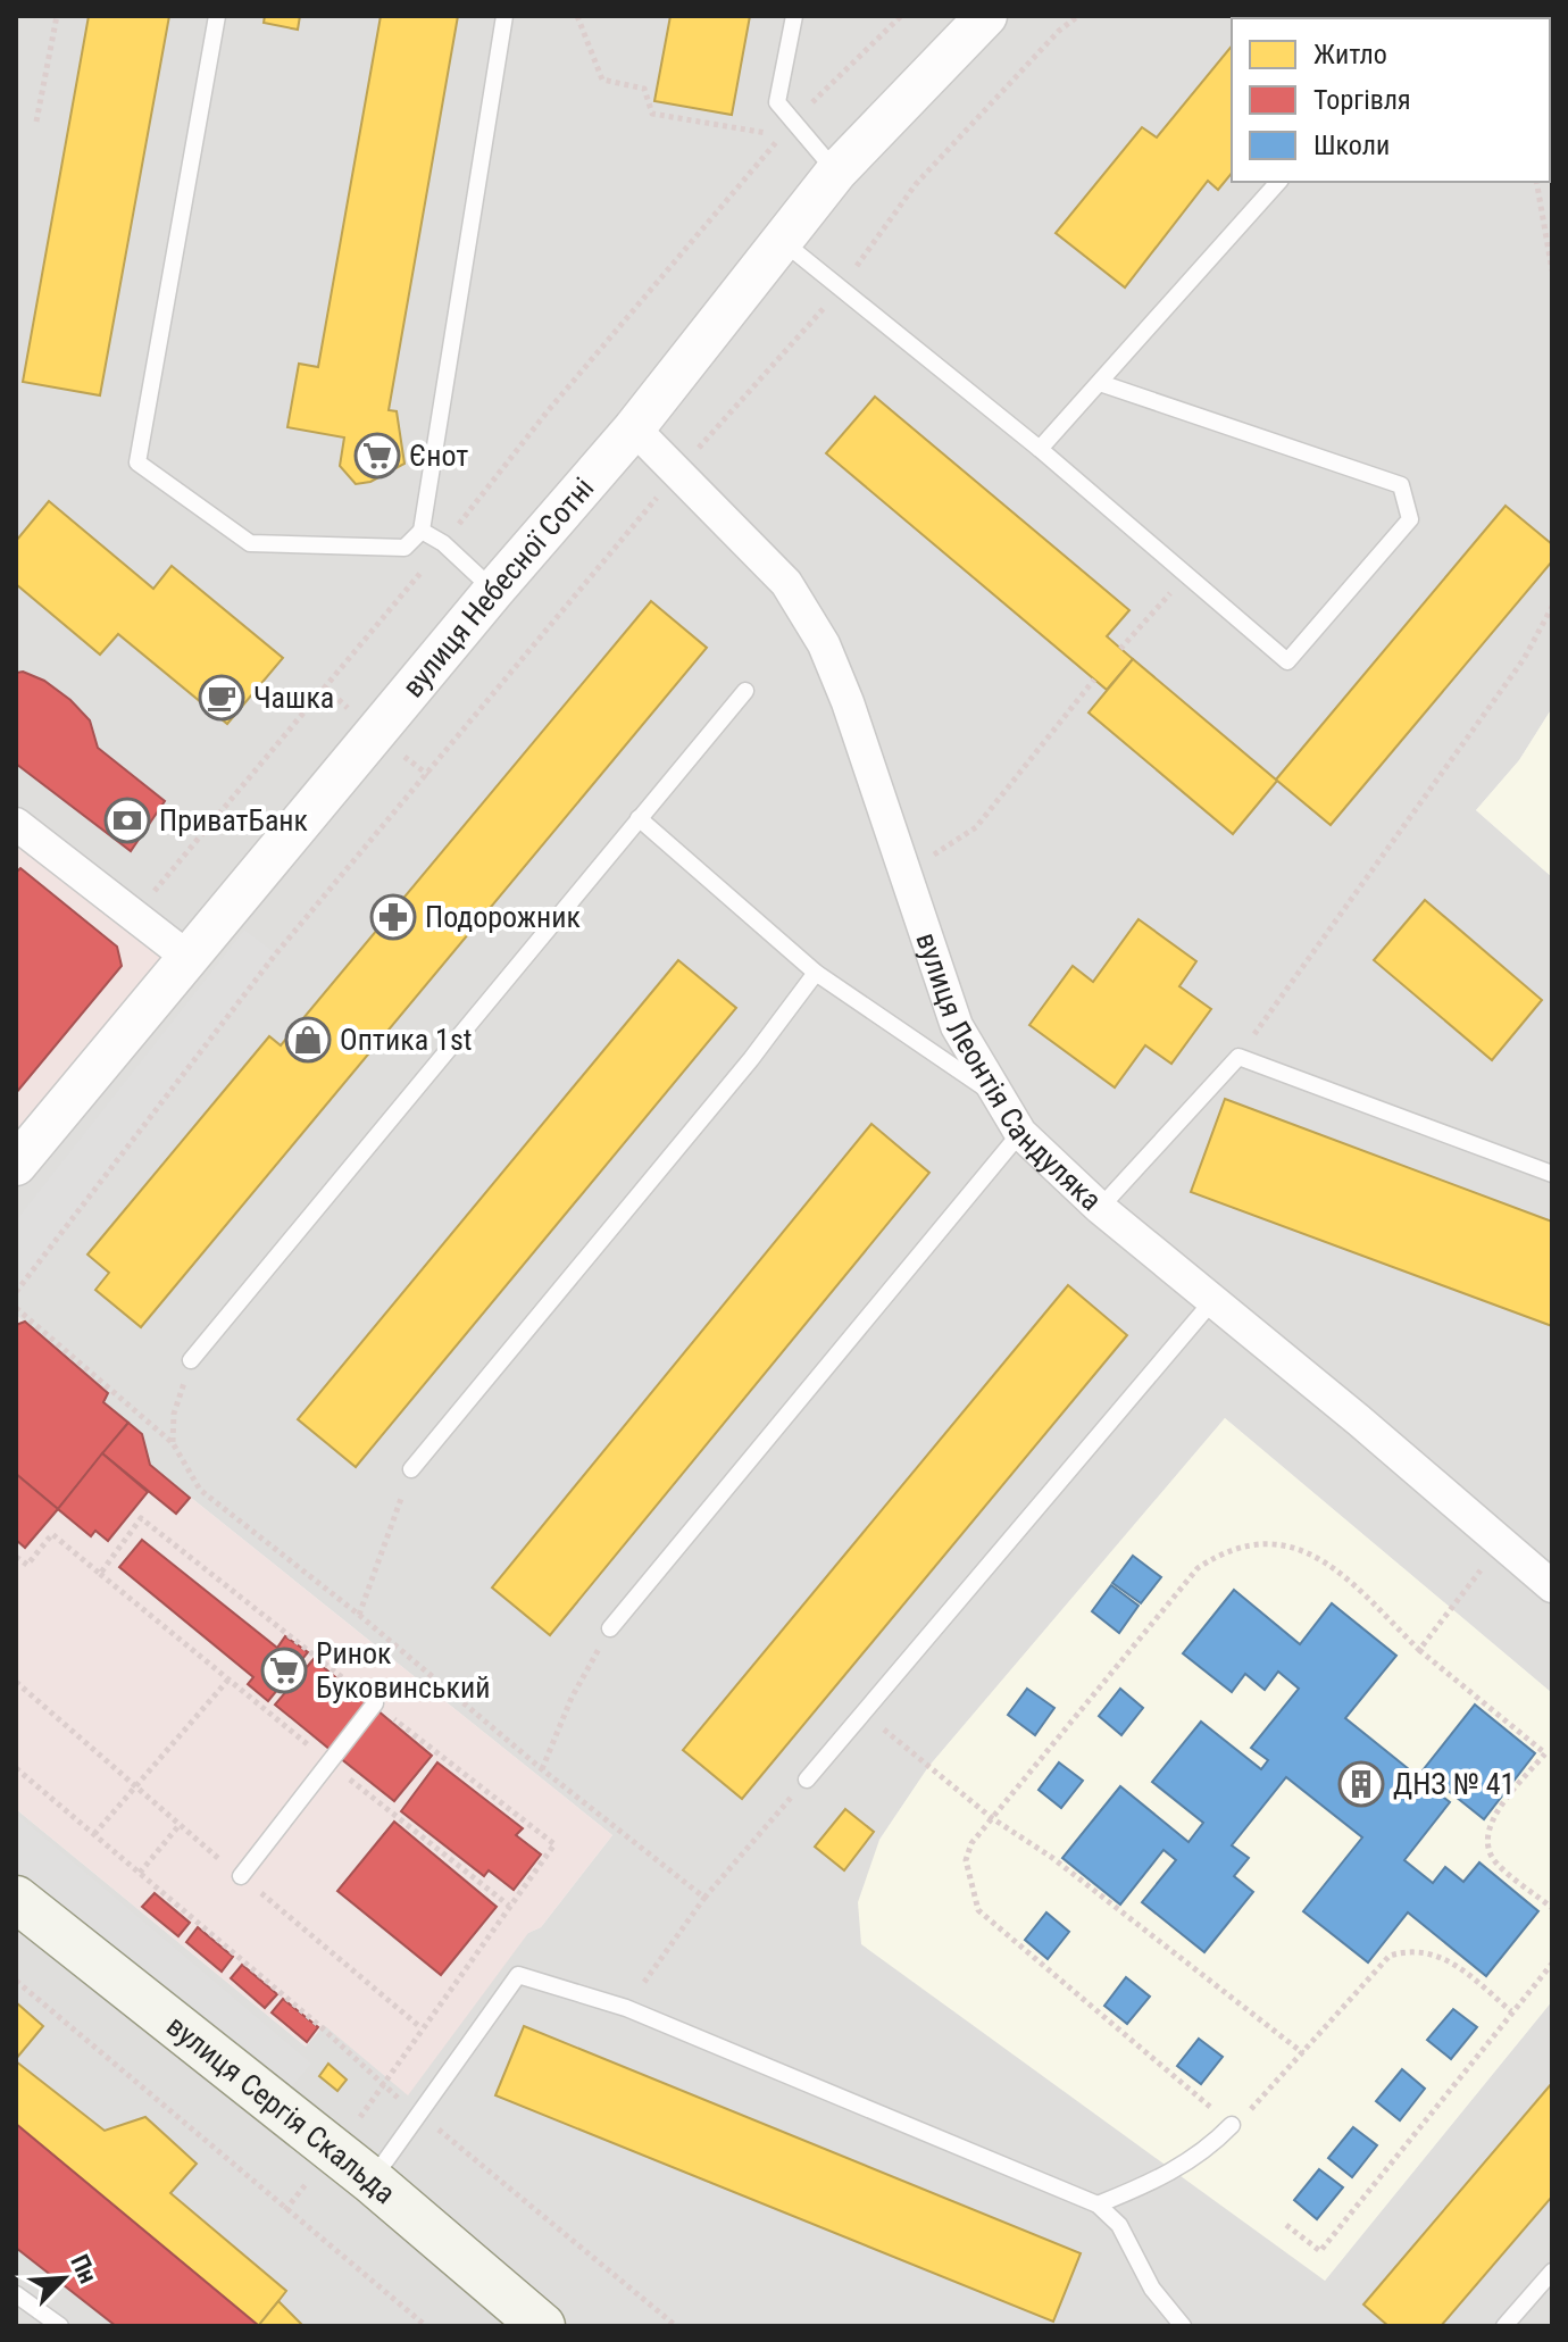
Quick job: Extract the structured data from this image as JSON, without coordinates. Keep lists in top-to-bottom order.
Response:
{
  "streets": {
    "main road": ["вулиця Сергія Скальда"],
    "street": ["вулиця Небесної Сотні", "вулиця Леонтія Сандуляка"]
  },
  "crossings": [
    ["вулиця Небесної Сотні", "вулиця Леонтія Сандуляка"]
  ],
  "places": {
    "supermarket": ["Єнот", "Ринок Буковинський"],
    "cafe": ["Чашка"],
    "bank": ["ПриватБанк"],
    "pharmacy": ["Подорожник"],
    "shop": ["Оптика 1st"],
    "building": ["ДНЗ № 41"]
  },
  "legend": ["Житло", "Торгівля", "Школи"],
  "north": "top right"
}
